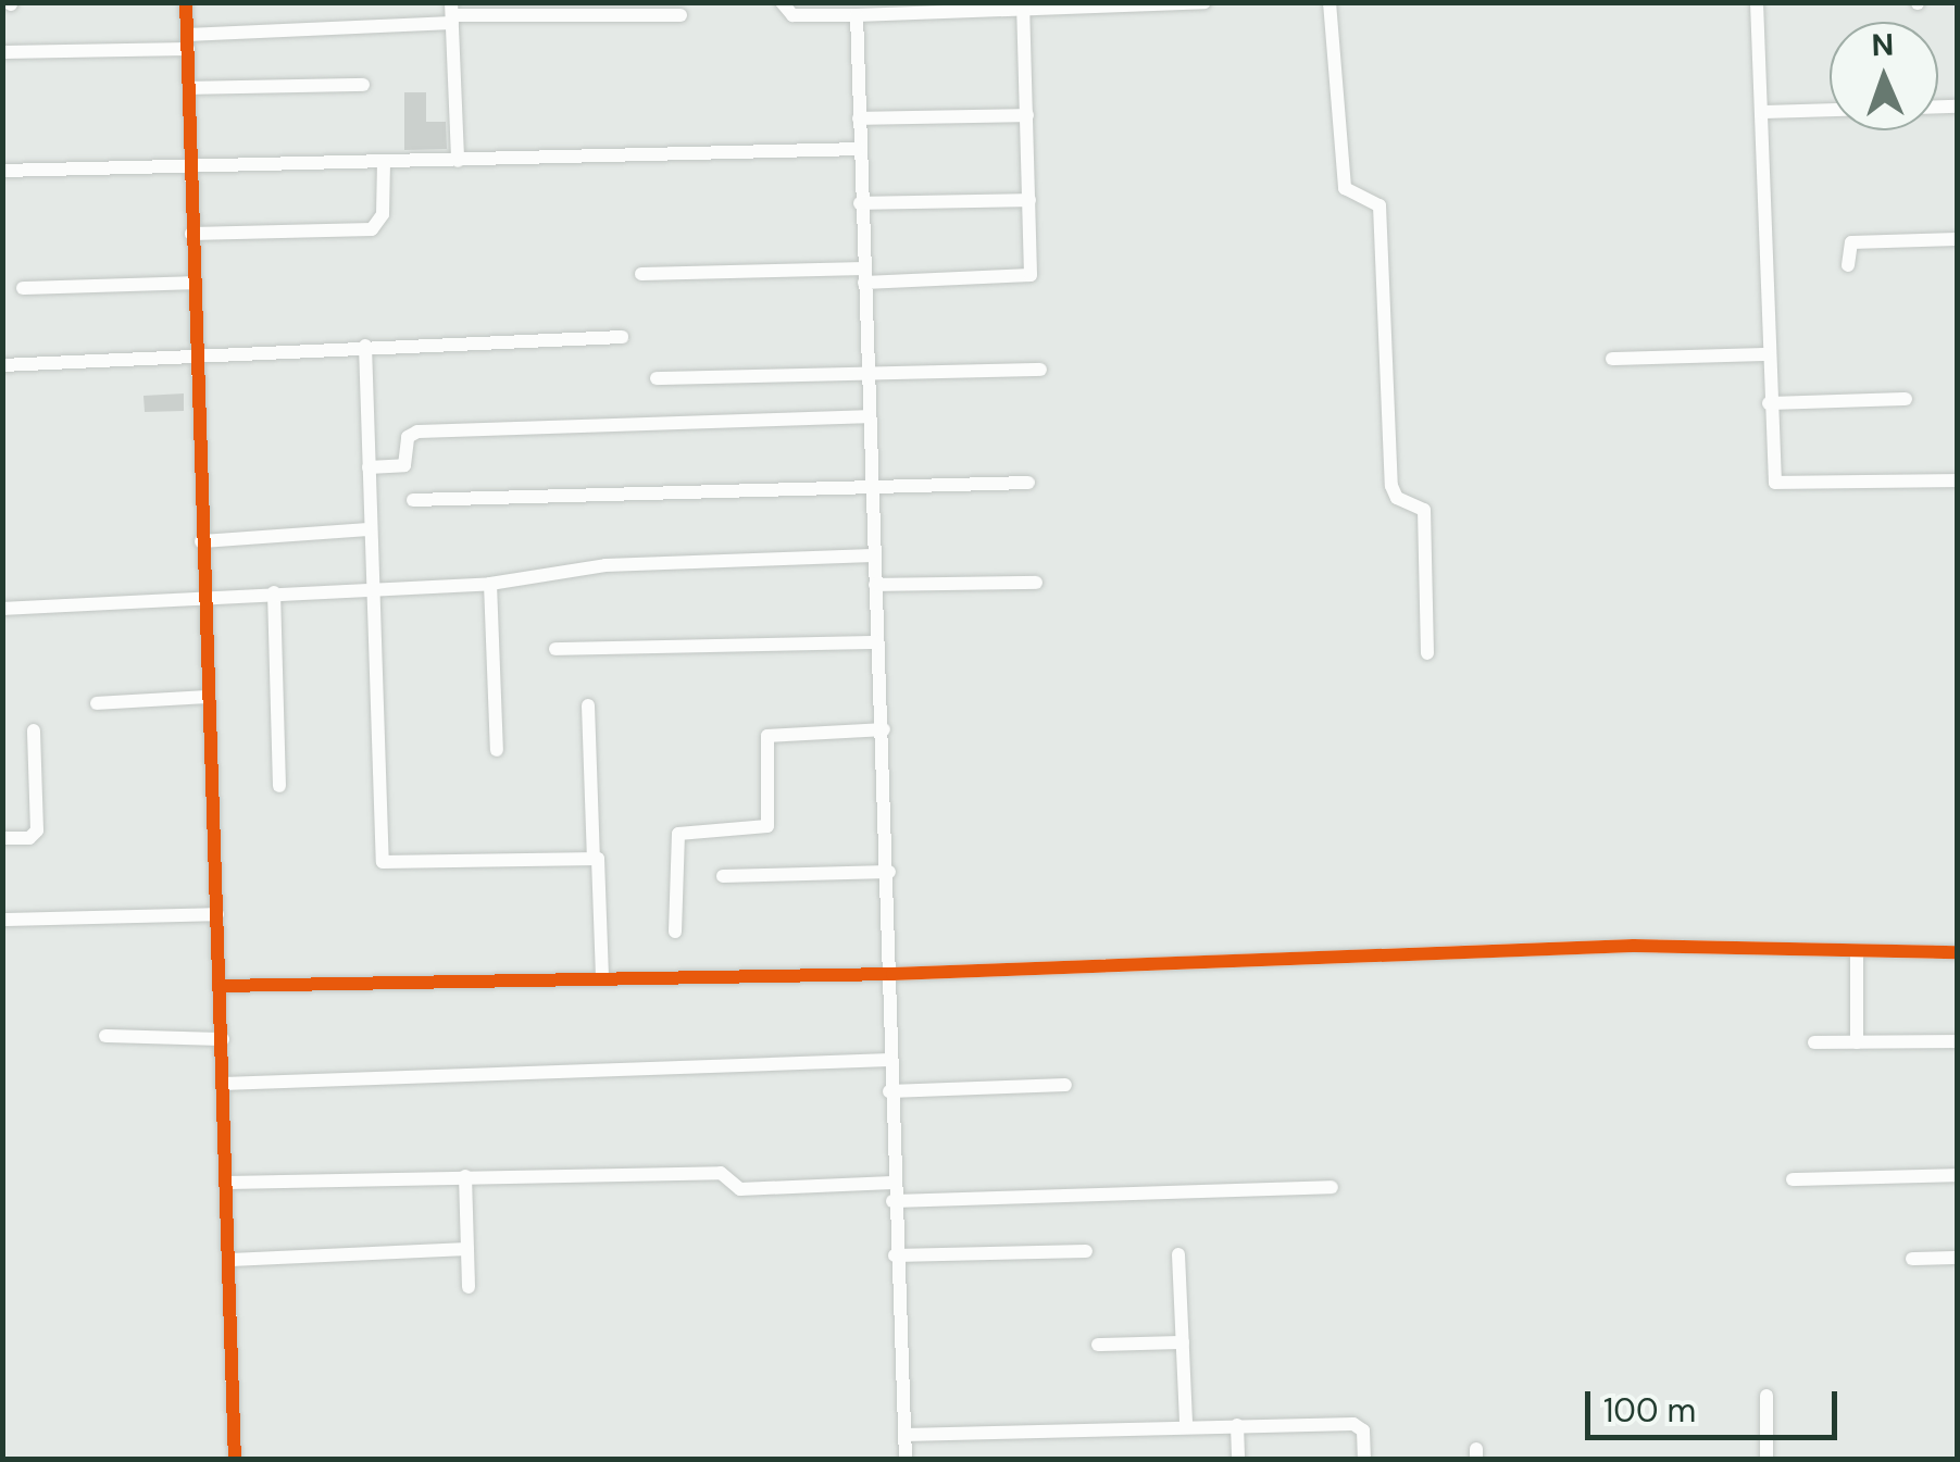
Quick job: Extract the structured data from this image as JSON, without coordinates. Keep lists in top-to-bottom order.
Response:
{
  "scale_bar": "100 m",
  "north": "top"
}
